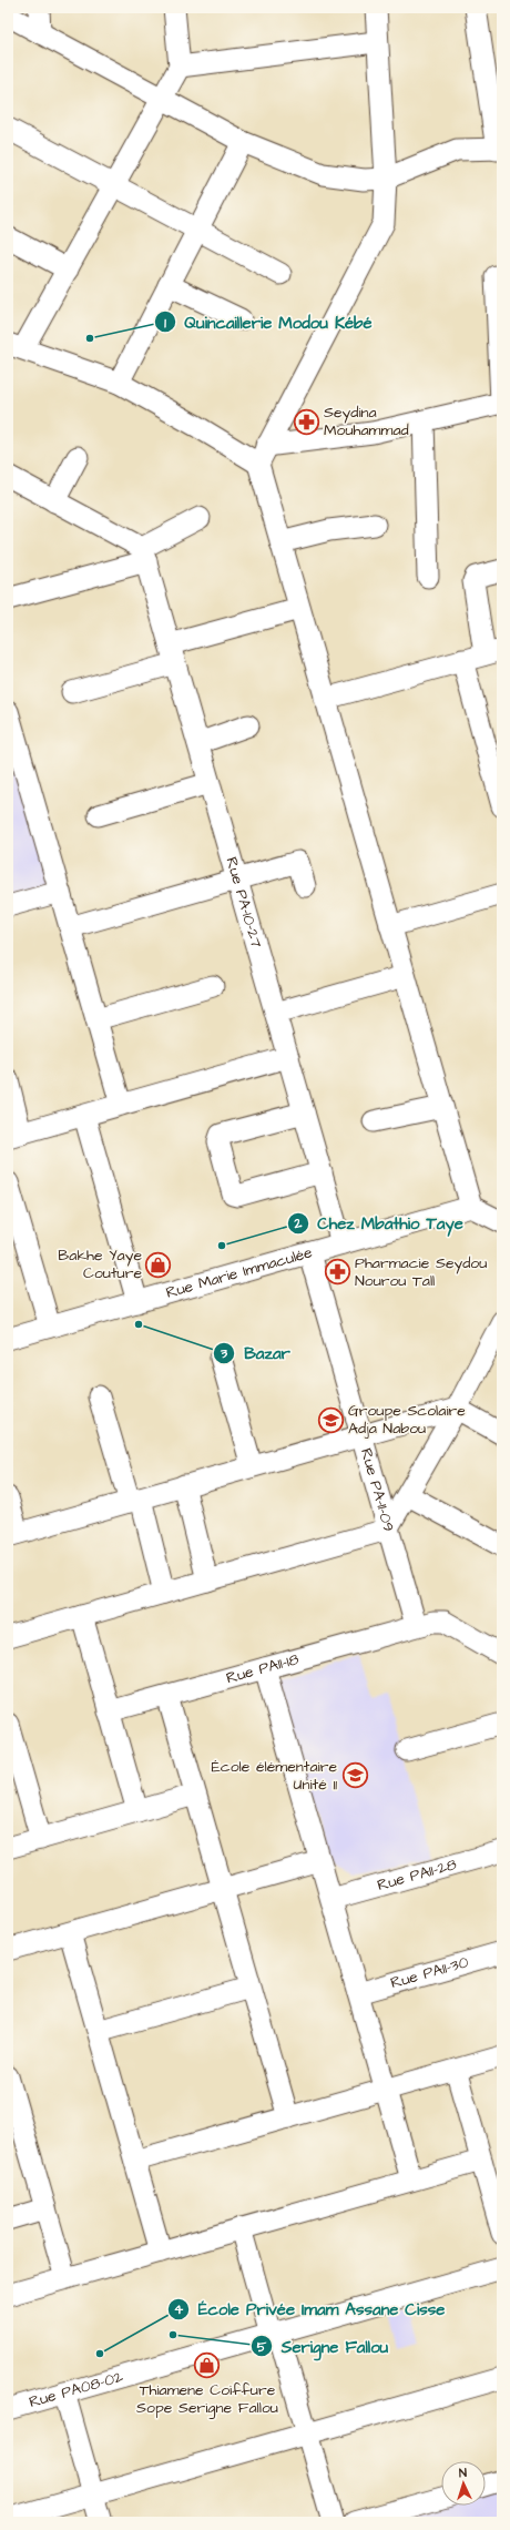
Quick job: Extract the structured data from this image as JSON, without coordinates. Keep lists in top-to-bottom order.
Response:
{
  "streets": {
    "street": [
      "Rue PA-10-27",
      "Rue Marie Immaculée",
      "Rue PA-11-09",
      "Rue PA11-18",
      "Rue PA11-28",
      "Rue PA11-30",
      "Rue PA08-02"
    ]
  },
  "crossings": [
    ["Rue PA-10-27", "Rue Marie Immaculée"],
    ["Rue Marie Immaculée", "Rue PA-11-09"],
    ["Rue PA-11-09", "Rue PA11-18"]
  ],
  "places": {
    "other": [
      "Quincaillerie Modou Kébé",
      "Chez Mbathio Taye",
      "Bazar",
      "Serigne Fallou",
      "École Privée Imam Assane Cisse"
    ],
    "pharmacy": ["Seydina Mouhammad", "Pharmacie Seydou Nourou Tall"],
    "shop": ["Bakhe Yaye Couture", "Thiamene Coiffure Sope Serigne Fallou"],
    "school or university": ["Groupe Scolaire Adja Nabou", "École élémentaire Unité 11"]
  },
  "north": "top"
}
